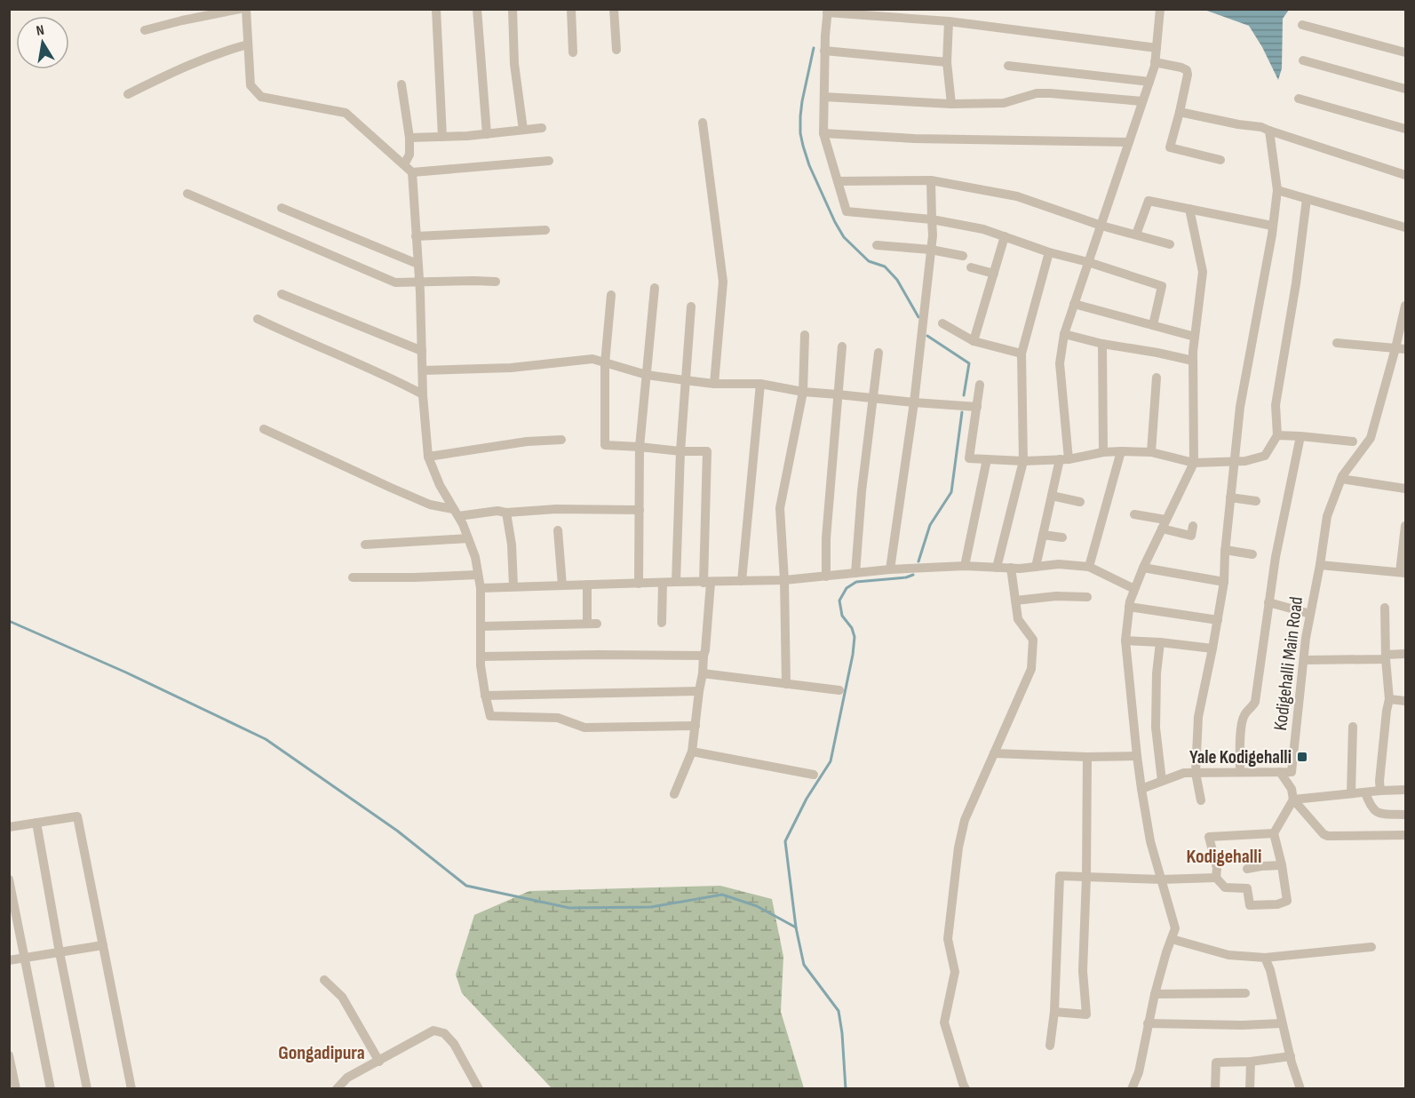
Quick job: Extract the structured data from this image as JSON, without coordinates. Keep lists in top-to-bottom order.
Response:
{
  "streets": {
    "street": ["Kodigehalli Main Road"]
  },
  "districts": ["Kodigehalli", "Gongadipura"],
  "places": {
    "transit": ["Yale Kodigehalli"]
  },
  "north": "top"
}
